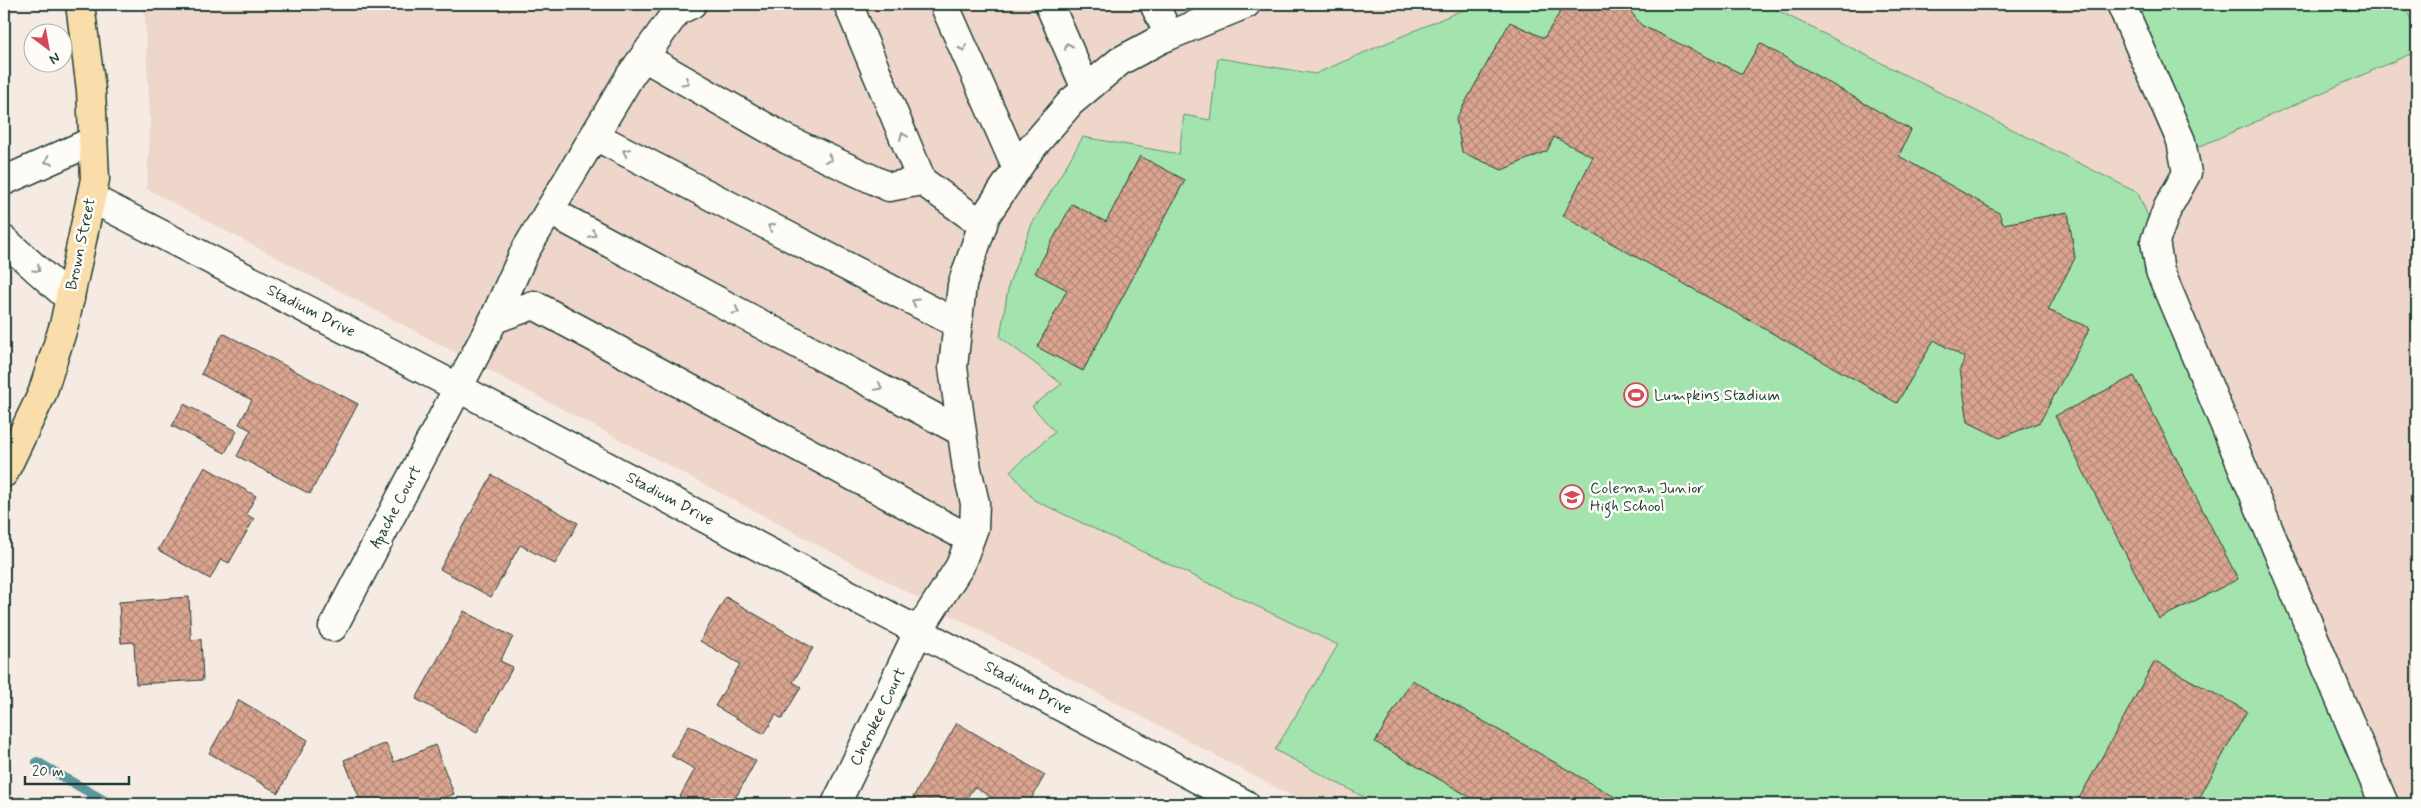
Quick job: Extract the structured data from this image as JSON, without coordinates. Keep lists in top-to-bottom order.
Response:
{
  "streets": {
    "main road": ["Brown Street"],
    "street": ["Stadium Drive", "Apache Court", "Cherokee Court"]
  },
  "crossings": [
    ["Brown Street", "Stadium Drive"],
    ["Stadium Drive", "Apache Court"],
    ["Stadium Drive", "Cherokee Court"]
  ],
  "places": {
    "sports": ["Lumpkins Stadium"],
    "school or university": ["Coleman Junior High School"]
  },
  "scale_bar": "20 m",
  "north": "bottom right"
}
